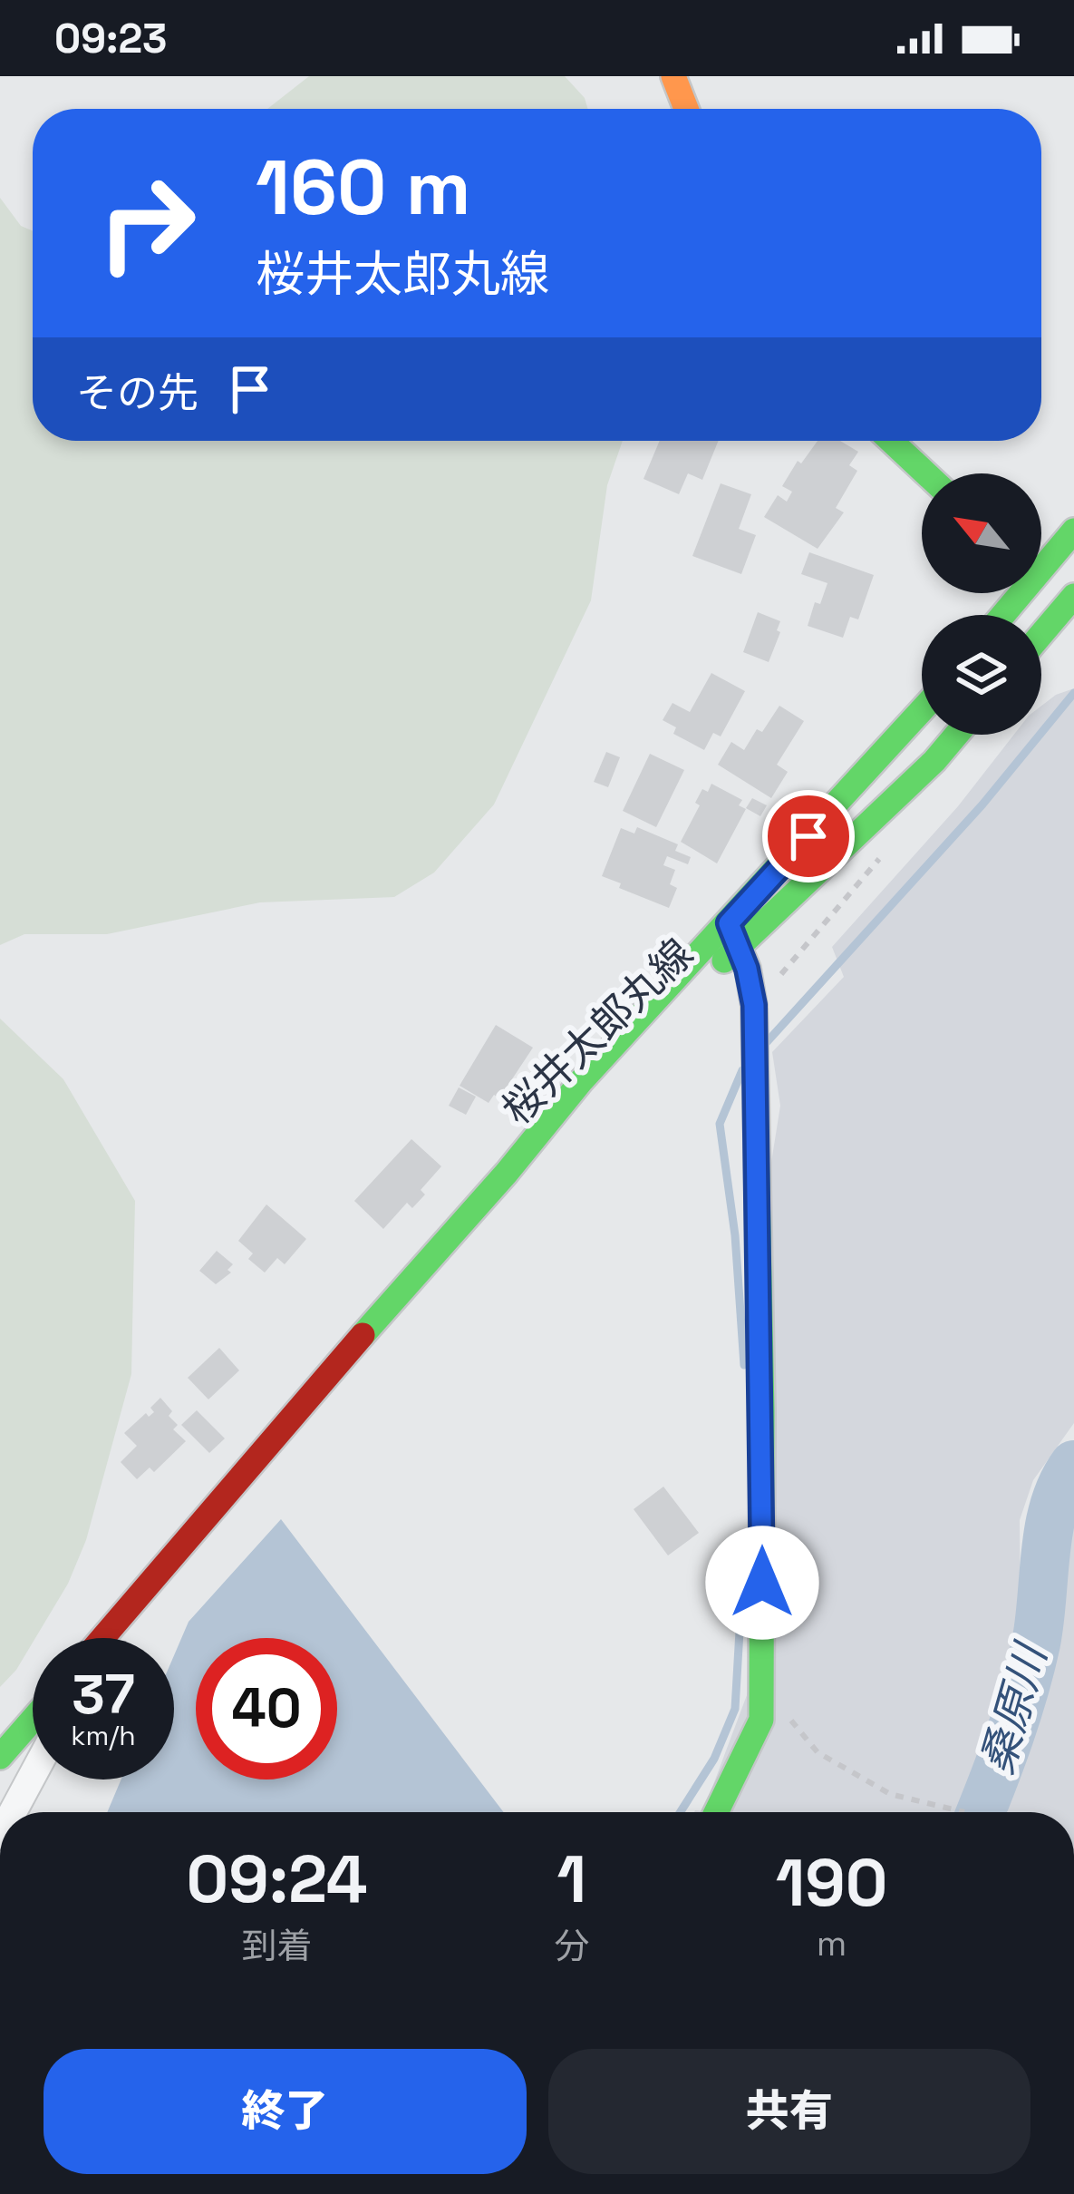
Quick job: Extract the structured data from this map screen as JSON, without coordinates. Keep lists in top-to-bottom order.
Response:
{
  "streets": {
    "main road": ["桜井太郎丸線"]
  },
  "water": ["桑原川"],
  "north": "top left",
  "page": {
    "status": "09:23",
    "turn": ["160 m", "桜井太郎丸線"],
    "then": "その先",
    "speed": "37 km/h",
    "limit": "40",
    "eta": [
      "09:24",
      "到着",
      "1",
      "分",
      "190",
      "m"
    ],
    "buttons": ["終了", "共有"]
  }
}
